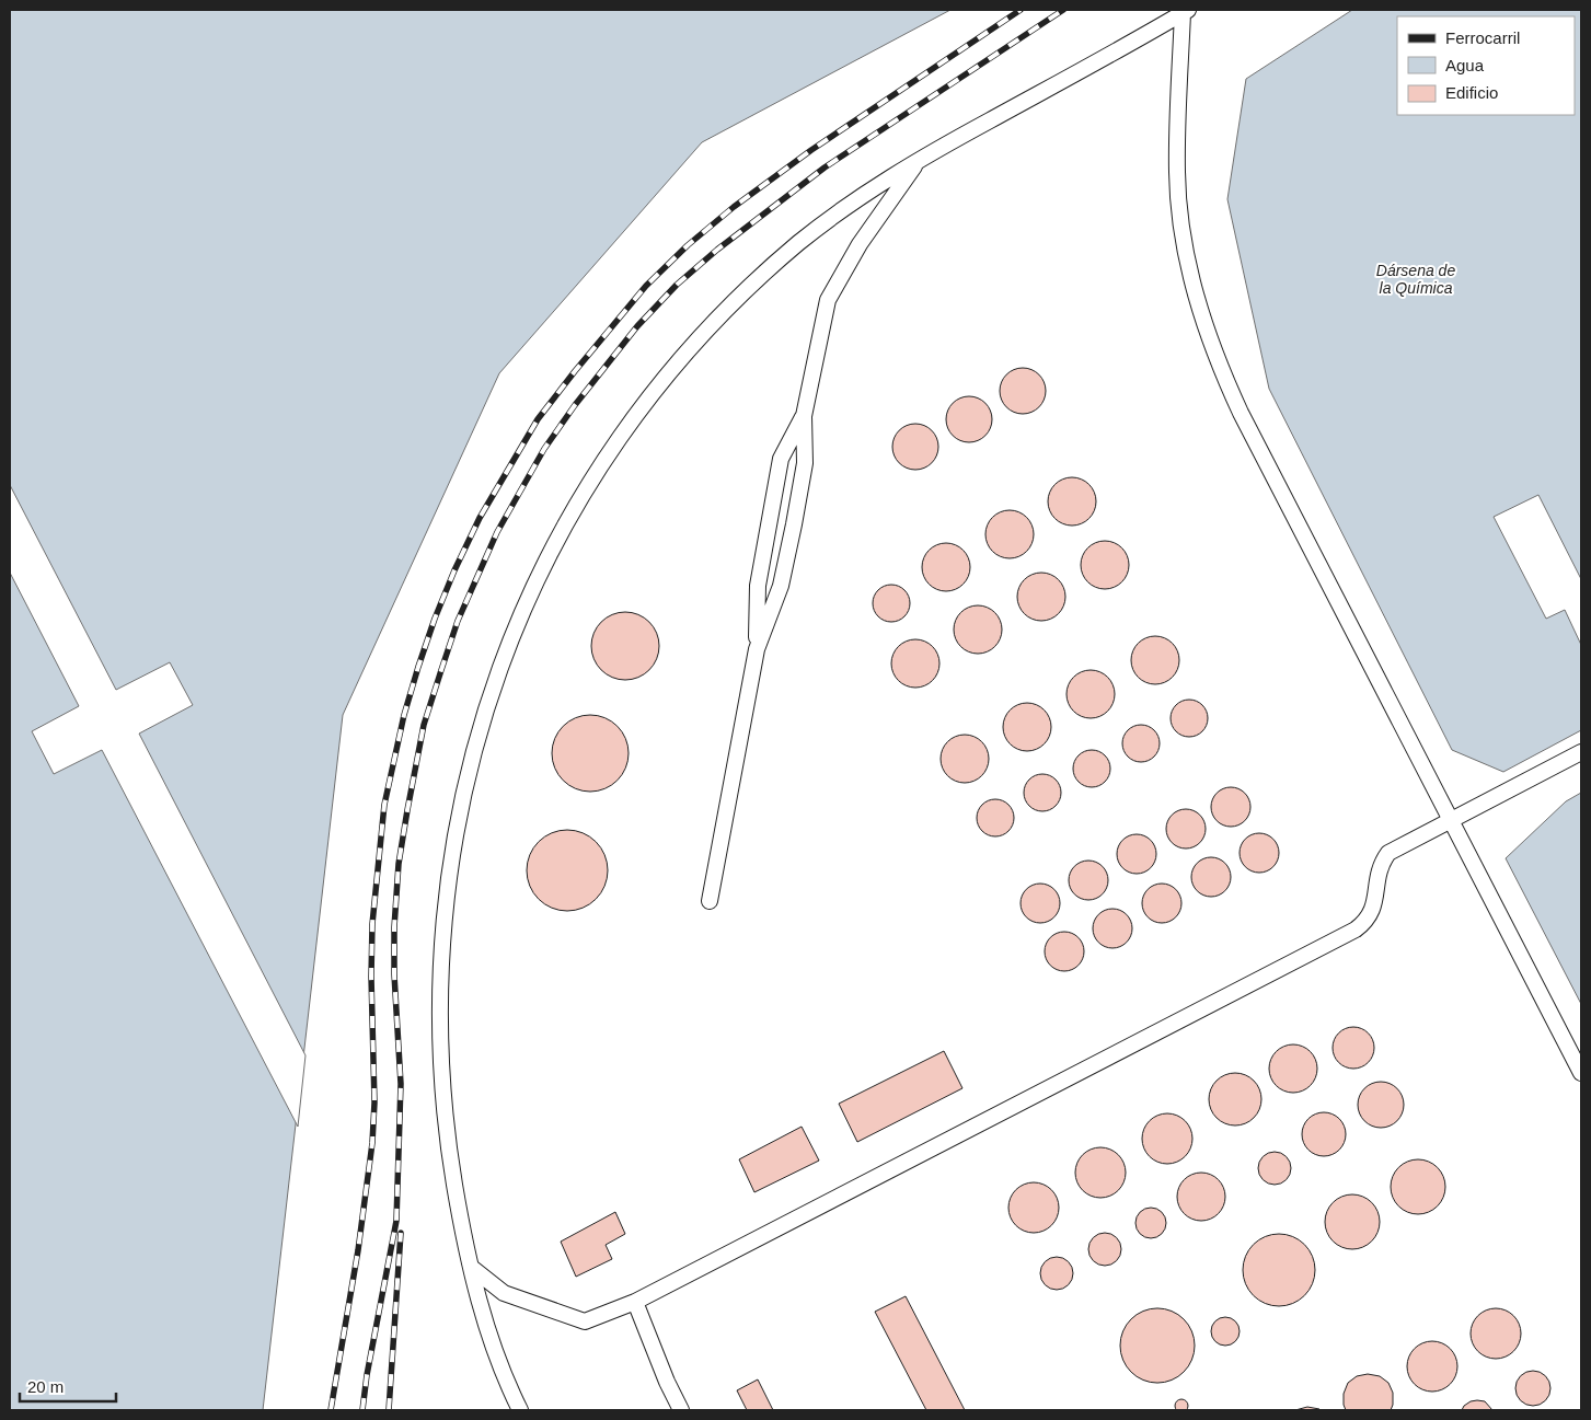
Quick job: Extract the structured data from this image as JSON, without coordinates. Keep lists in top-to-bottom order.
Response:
{
  "water": ["Dársena de la Química"],
  "legend": ["Ferrocarril", "Agua", "Edificio"],
  "scale_bar": "20 m"
}
